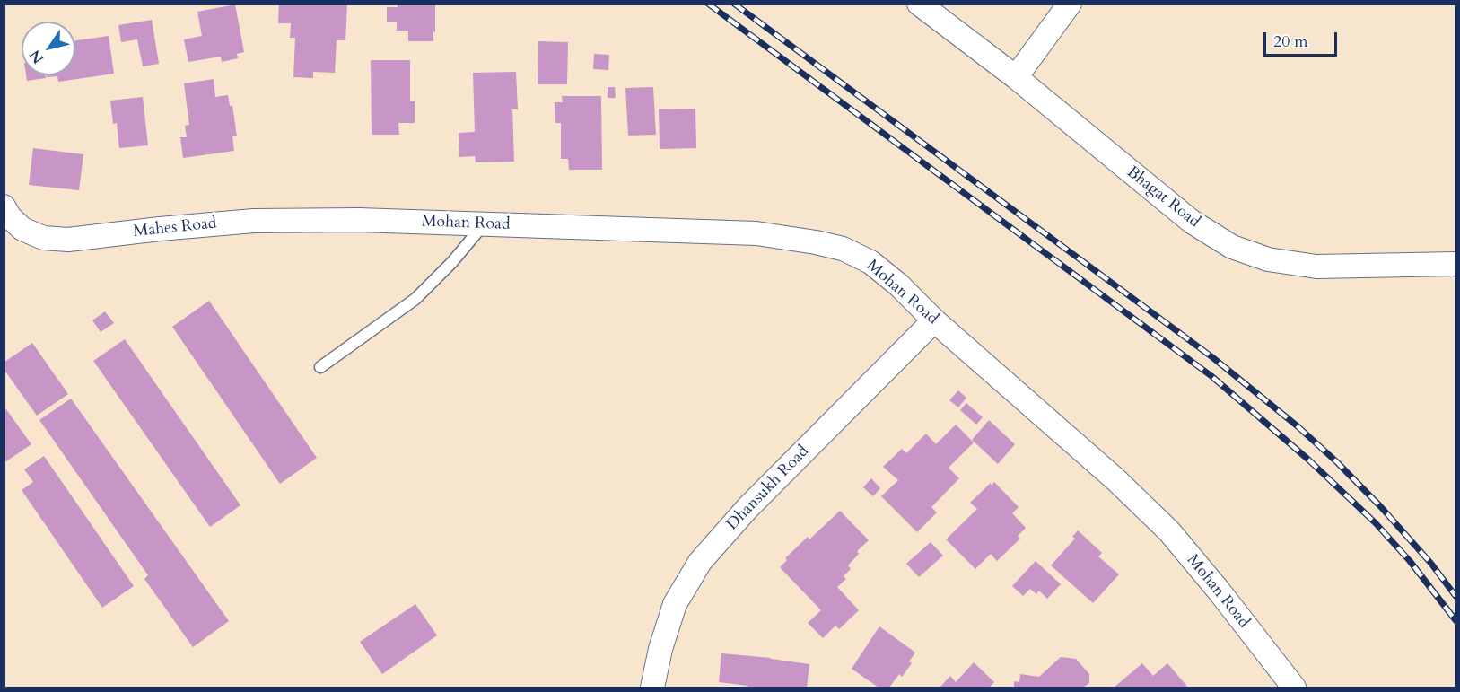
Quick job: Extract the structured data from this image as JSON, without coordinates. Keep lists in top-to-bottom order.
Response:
{
  "streets": {
    "street": [
      "Bhagat Road",
      "Mohan Road",
      "Mahes Road",
      "Dhansukh Road"
    ]
  },
  "crossings": [
    ["Mohan Road", "Mahes Road"],
    ["Mohan Road", "Dhansukh Road"]
  ],
  "scale_bar": "20 m",
  "north": "bottom left"
}
